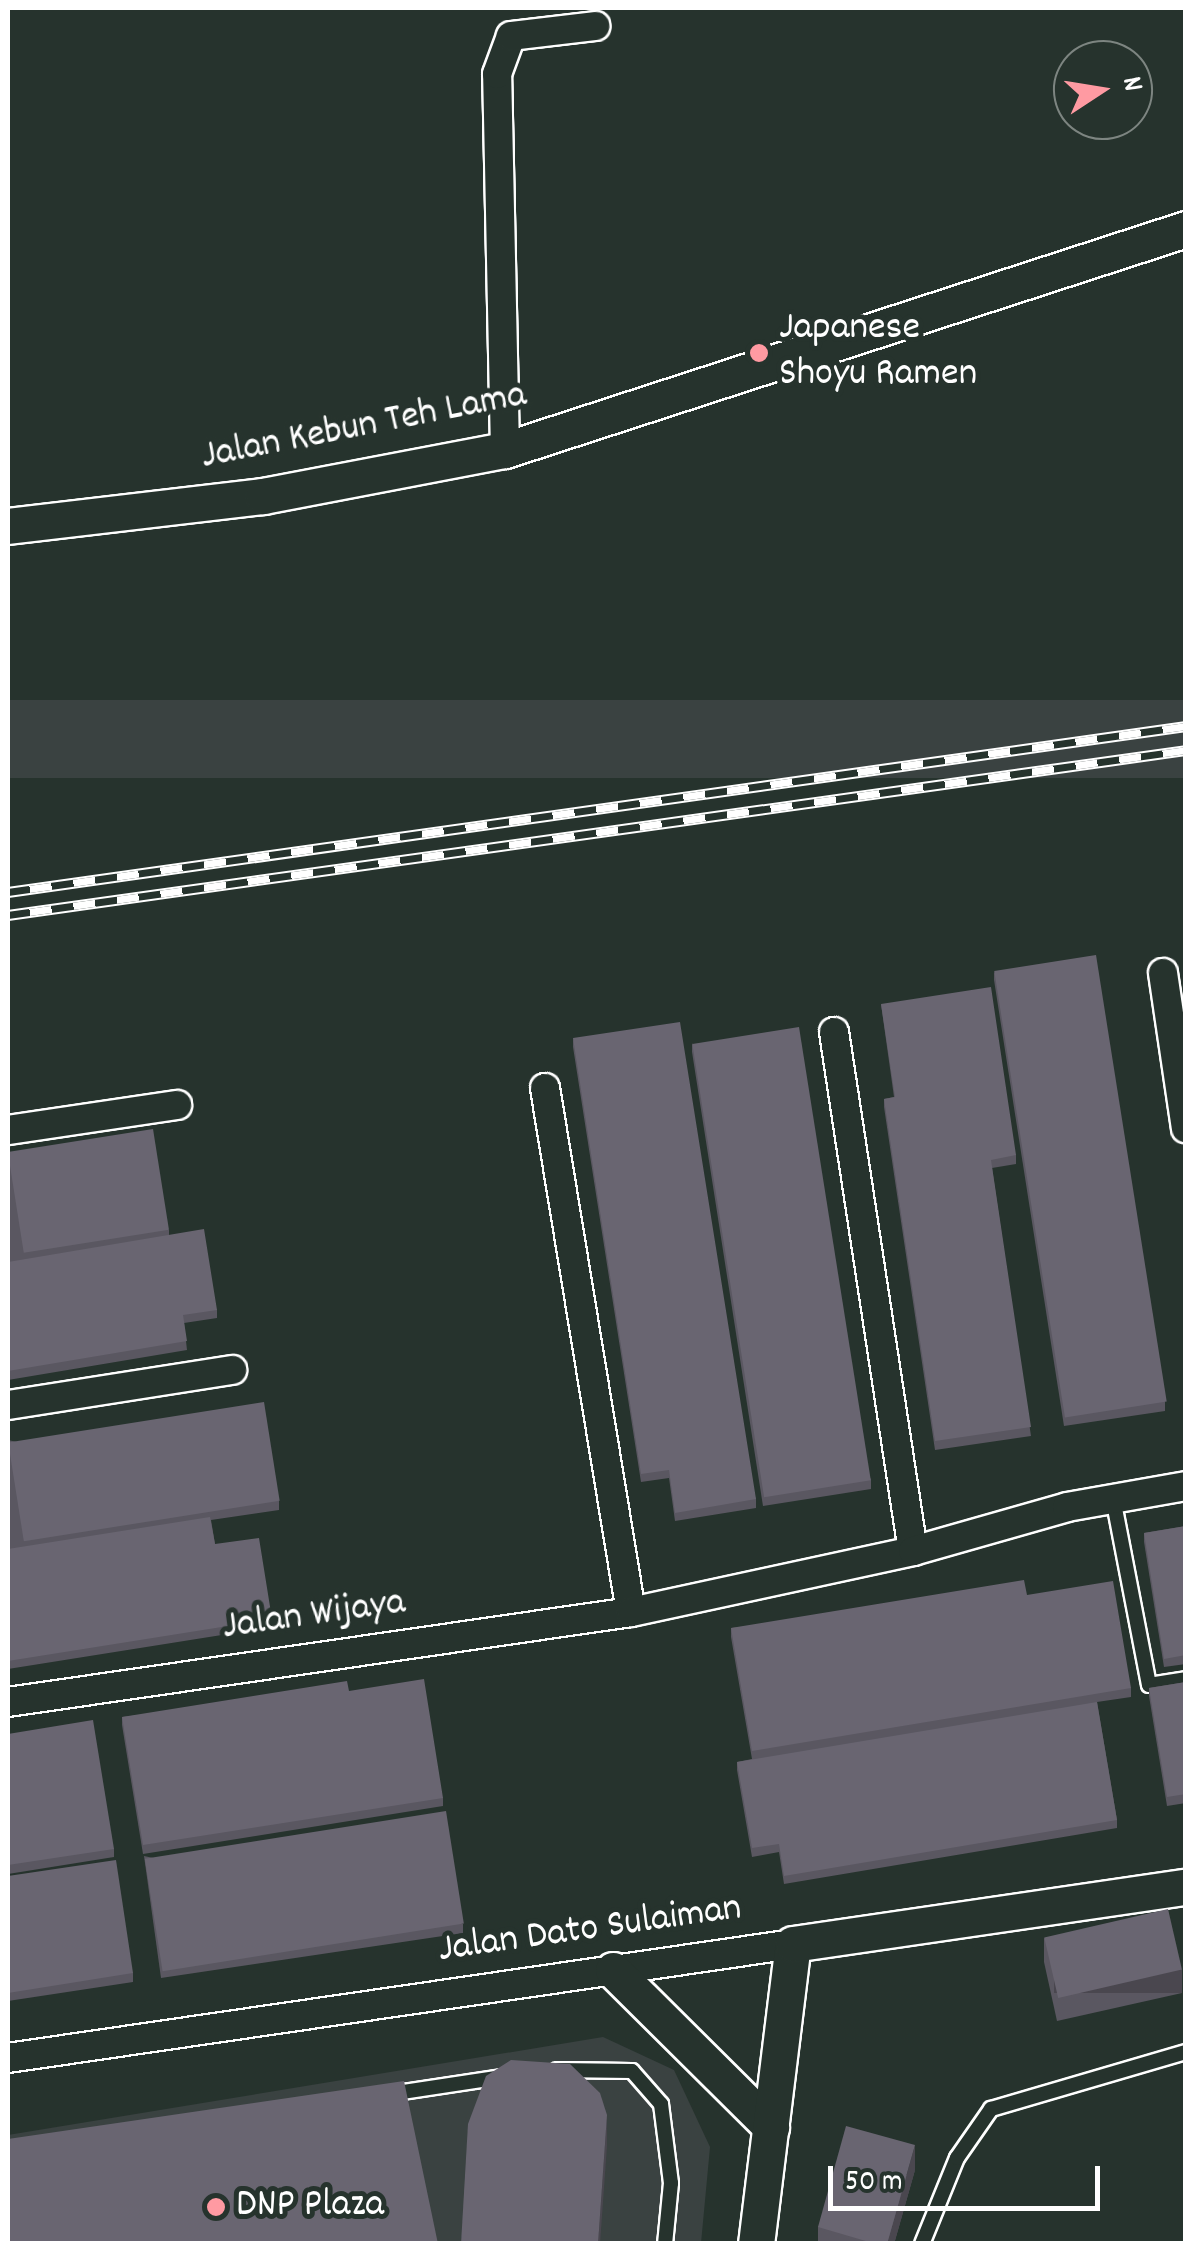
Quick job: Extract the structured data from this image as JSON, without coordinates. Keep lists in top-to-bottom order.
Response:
{
  "streets": {
    "street": ["Jalan Kebun Teh Lama", "Jalan Wijaya", "Jalan Dato Sulaiman"]
  },
  "places": ["Japanese Shoyu Ramen", "DNP Plaza"],
  "scale_bar": "50 m",
  "north": "right"
}
